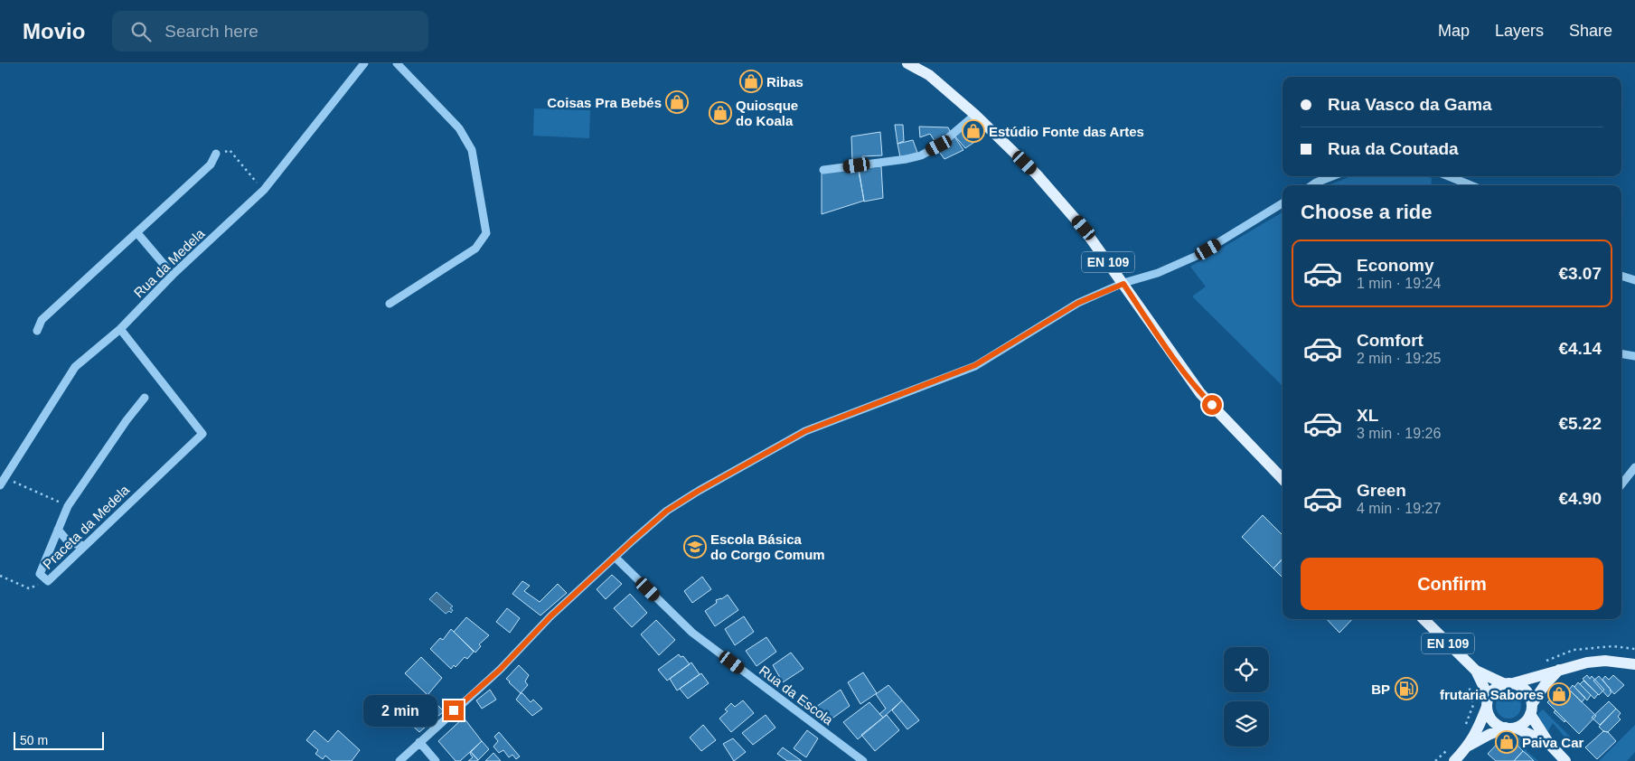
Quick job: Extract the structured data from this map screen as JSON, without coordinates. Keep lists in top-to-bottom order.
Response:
{
  "streets": {
    "main road": ["EN 109"],
    "street": ["Rua da Medela", "Praceta da Medela", "Rua da Escola"]
  },
  "crossings": [
    ["Rua da Medela", "Praceta da Medela"]
  ],
  "places": {
    "shop": [
      "Ribas",
      "Coisas Pra Bebés",
      "Quiosque do Koala",
      "Estúdio Fonte das Artes",
      "frutaria Sabores",
      "Paiva Car"
    ],
    "school or university": ["Escola Básica do Corgo Comum"],
    "fuel station": ["BP"]
  },
  "scale_bar": "50 m",
  "page": {
    "header": "Movio",
    "search": "Search here",
    "nav": ["Map", "Layers", "Share"],
    "banner": ["Rua Vasco da Gama", "Rua da Coutada"],
    "heading": "Choose a ride",
    "list": [
      {
        "name": "Economy",
        "note": "1 min · 19:24",
        "value": "€3.07"
      },
      {
        "name": "Comfort",
        "note": "2 min · 19:25",
        "value": "€4.14"
      },
      {
        "name": "XL",
        "note": "3 min · 19:26",
        "value": "€5.22"
      },
      {
        "name": "Green",
        "note": "4 min · 19:27",
        "value": "€4.90"
      }
    ],
    "buttons": "Confirm",
    "bubble": "2 min",
    "scale": "50 m"
  }
}
